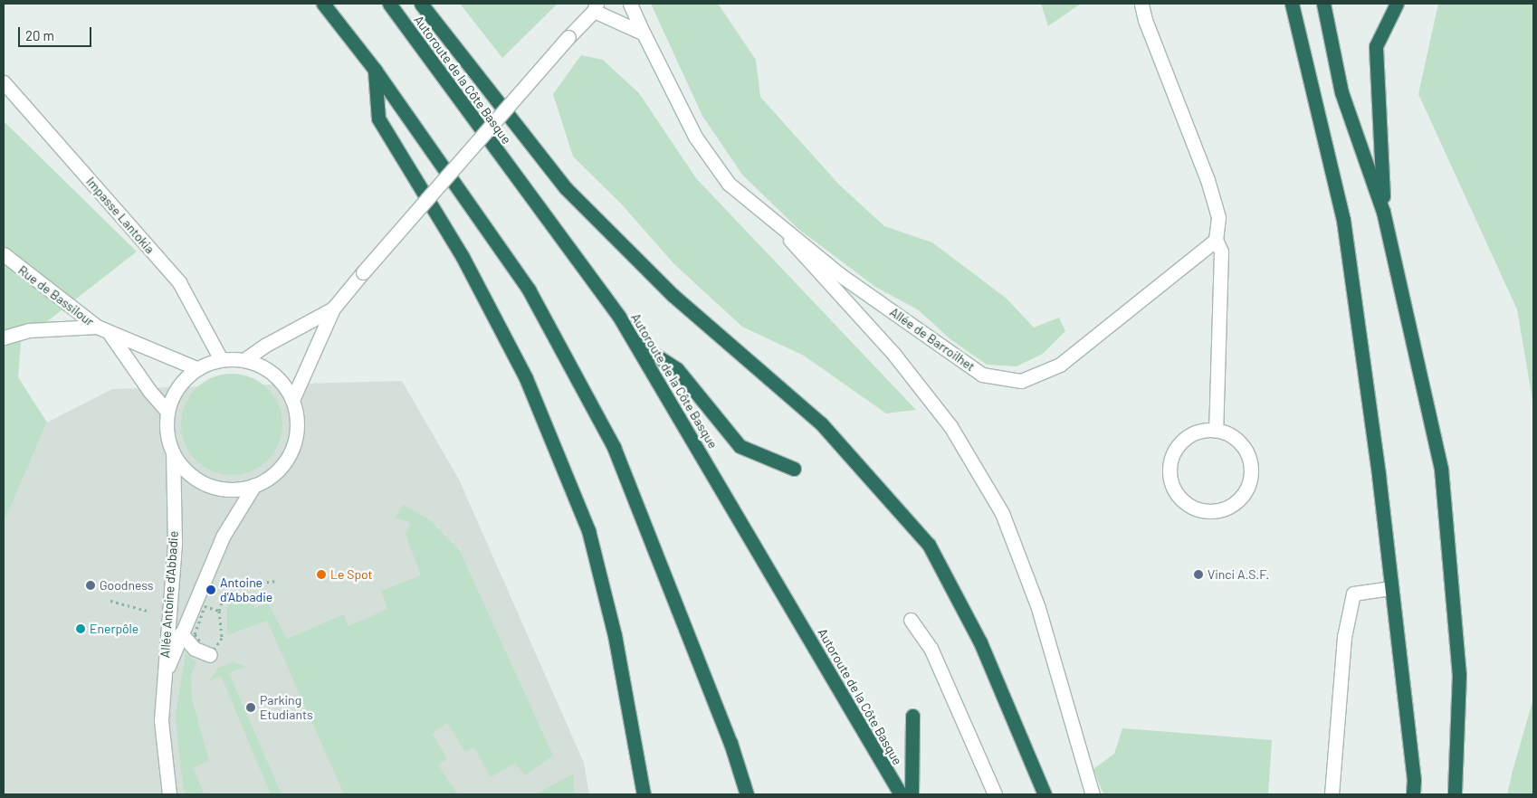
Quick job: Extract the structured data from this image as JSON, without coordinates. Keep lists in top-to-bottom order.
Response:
{
  "streets": {
    "highway": ["Autoroute de la Côte Basque"],
    "street": [
      "Impasse Lantokia",
      "Rue de Bassilour",
      "Allée de Barroilhet",
      "Allée Antoine d'Abbadie"
    ]
  },
  "crossings": [
    ["Impasse Lantokia", "Rue de Bassilour"],
    ["Impasse Lantokia", "Allée Antoine d'Abbadie"],
    ["Rue de Bassilour", "Allée Antoine d'Abbadie"]
  ],
  "places": [
    "Le Spot",
    "Vinci A.S.F.",
    "Goodness",
    "Antoine d'Abbadie",
    "Enerpôle",
    "Parking Etudiants"
  ],
  "scale_bar": "20 m"
}
